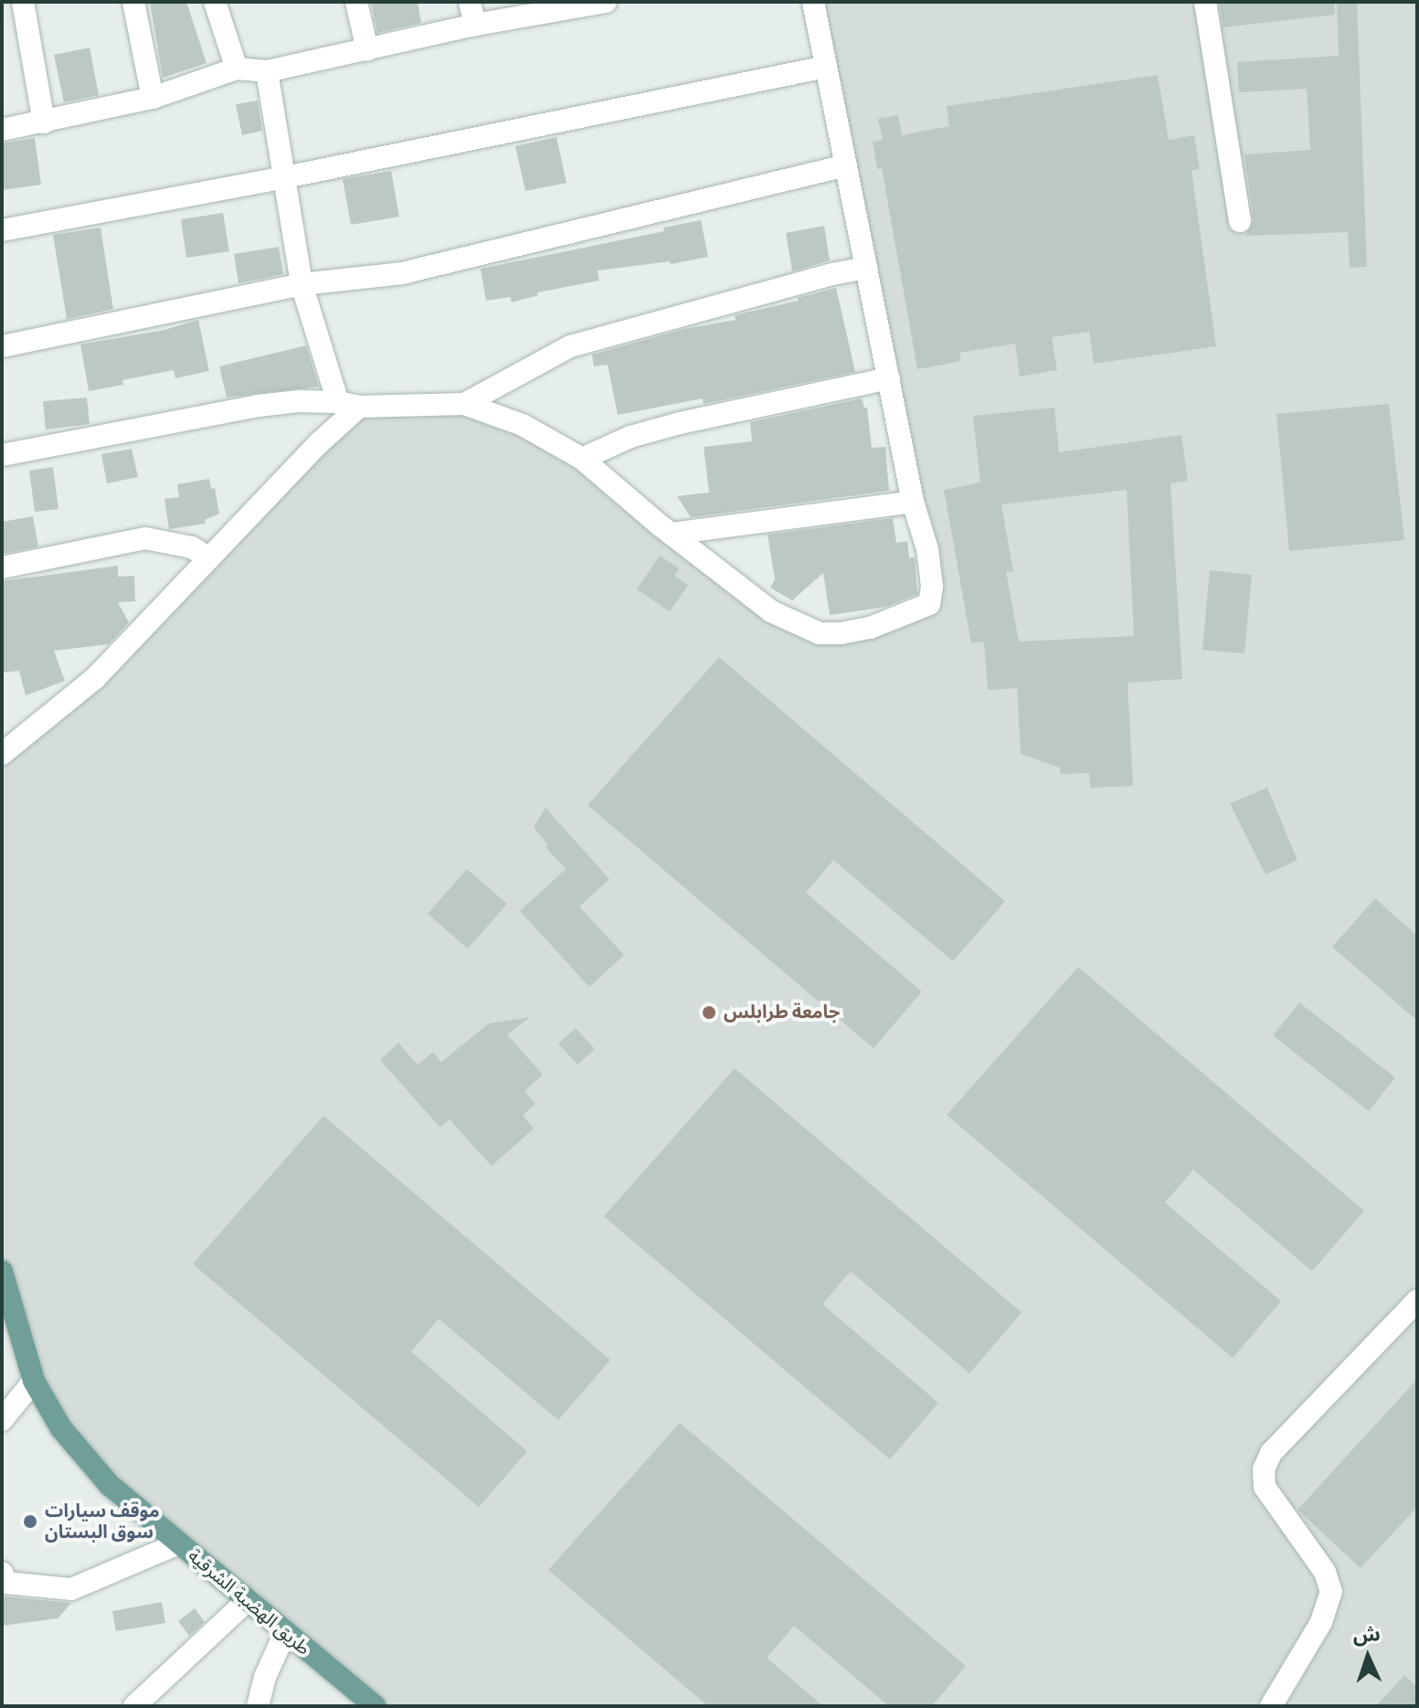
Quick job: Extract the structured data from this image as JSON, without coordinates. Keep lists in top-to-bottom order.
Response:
{
  "streets": {
    "main road": ["طريق الهضبة الشرقية"]
  },
  "places": ["جامعة طرابلس", "موقف سيارات سوق البستان"],
  "north": "top"
}
